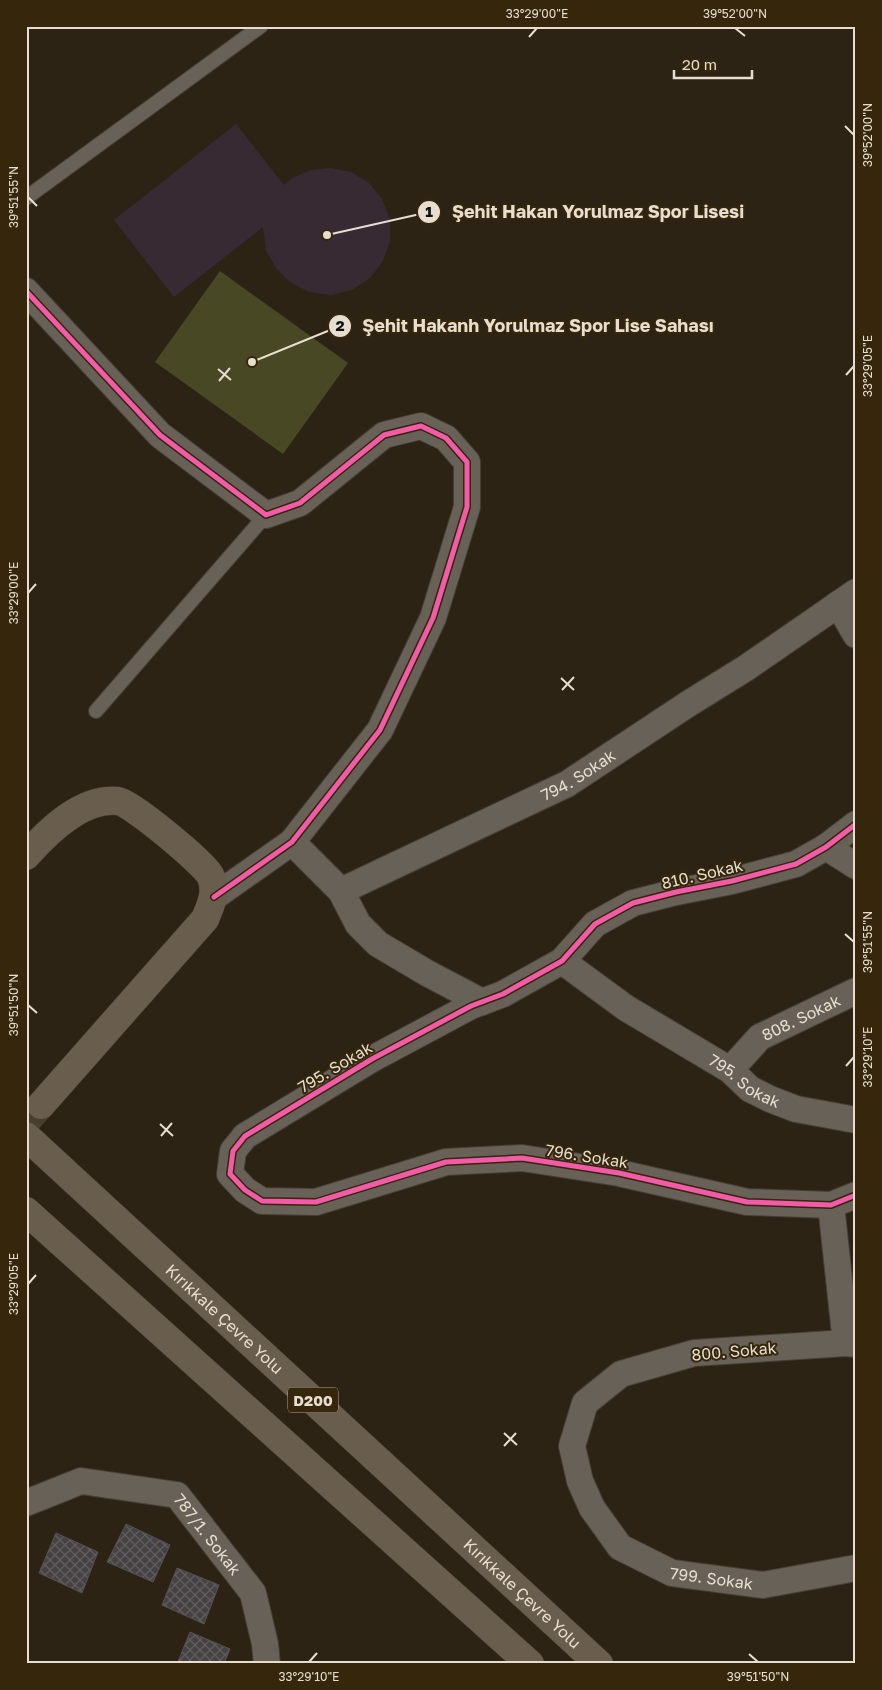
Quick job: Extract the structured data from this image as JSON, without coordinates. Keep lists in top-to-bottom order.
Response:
{
  "streets": {
    "highway": ["Kırıkkale Çevre Yolu", "D200"],
    "street": [
      "794. Sokak",
      "810. Sokak",
      "808. Sokak",
      "795. Sokak",
      "796. Sokak",
      "800. Sokak",
      "787/1. Sokak",
      "799. Sokak"
    ]
  },
  "crossings": [
    ["810. Sokak", "795. Sokak"],
    ["808. Sokak", "795. Sokak"],
    ["795. Sokak", "796. Sokak"],
    ["800. Sokak", "799. Sokak"]
  ],
  "places": ["Şehit Hakan Yorulmaz Spor Lisesi", "Şehit Hakanh Yorulmaz Spor Lise Sahası"],
  "scale_bar": "20 m",
  "coordinates": [
    "33°29'00\"E",
    "39°52'00\"N",
    "39°51'55\"N",
    "33°29'05\"E",
    "39°51'50\"N",
    "33°29'10\"E"
  ]
}
